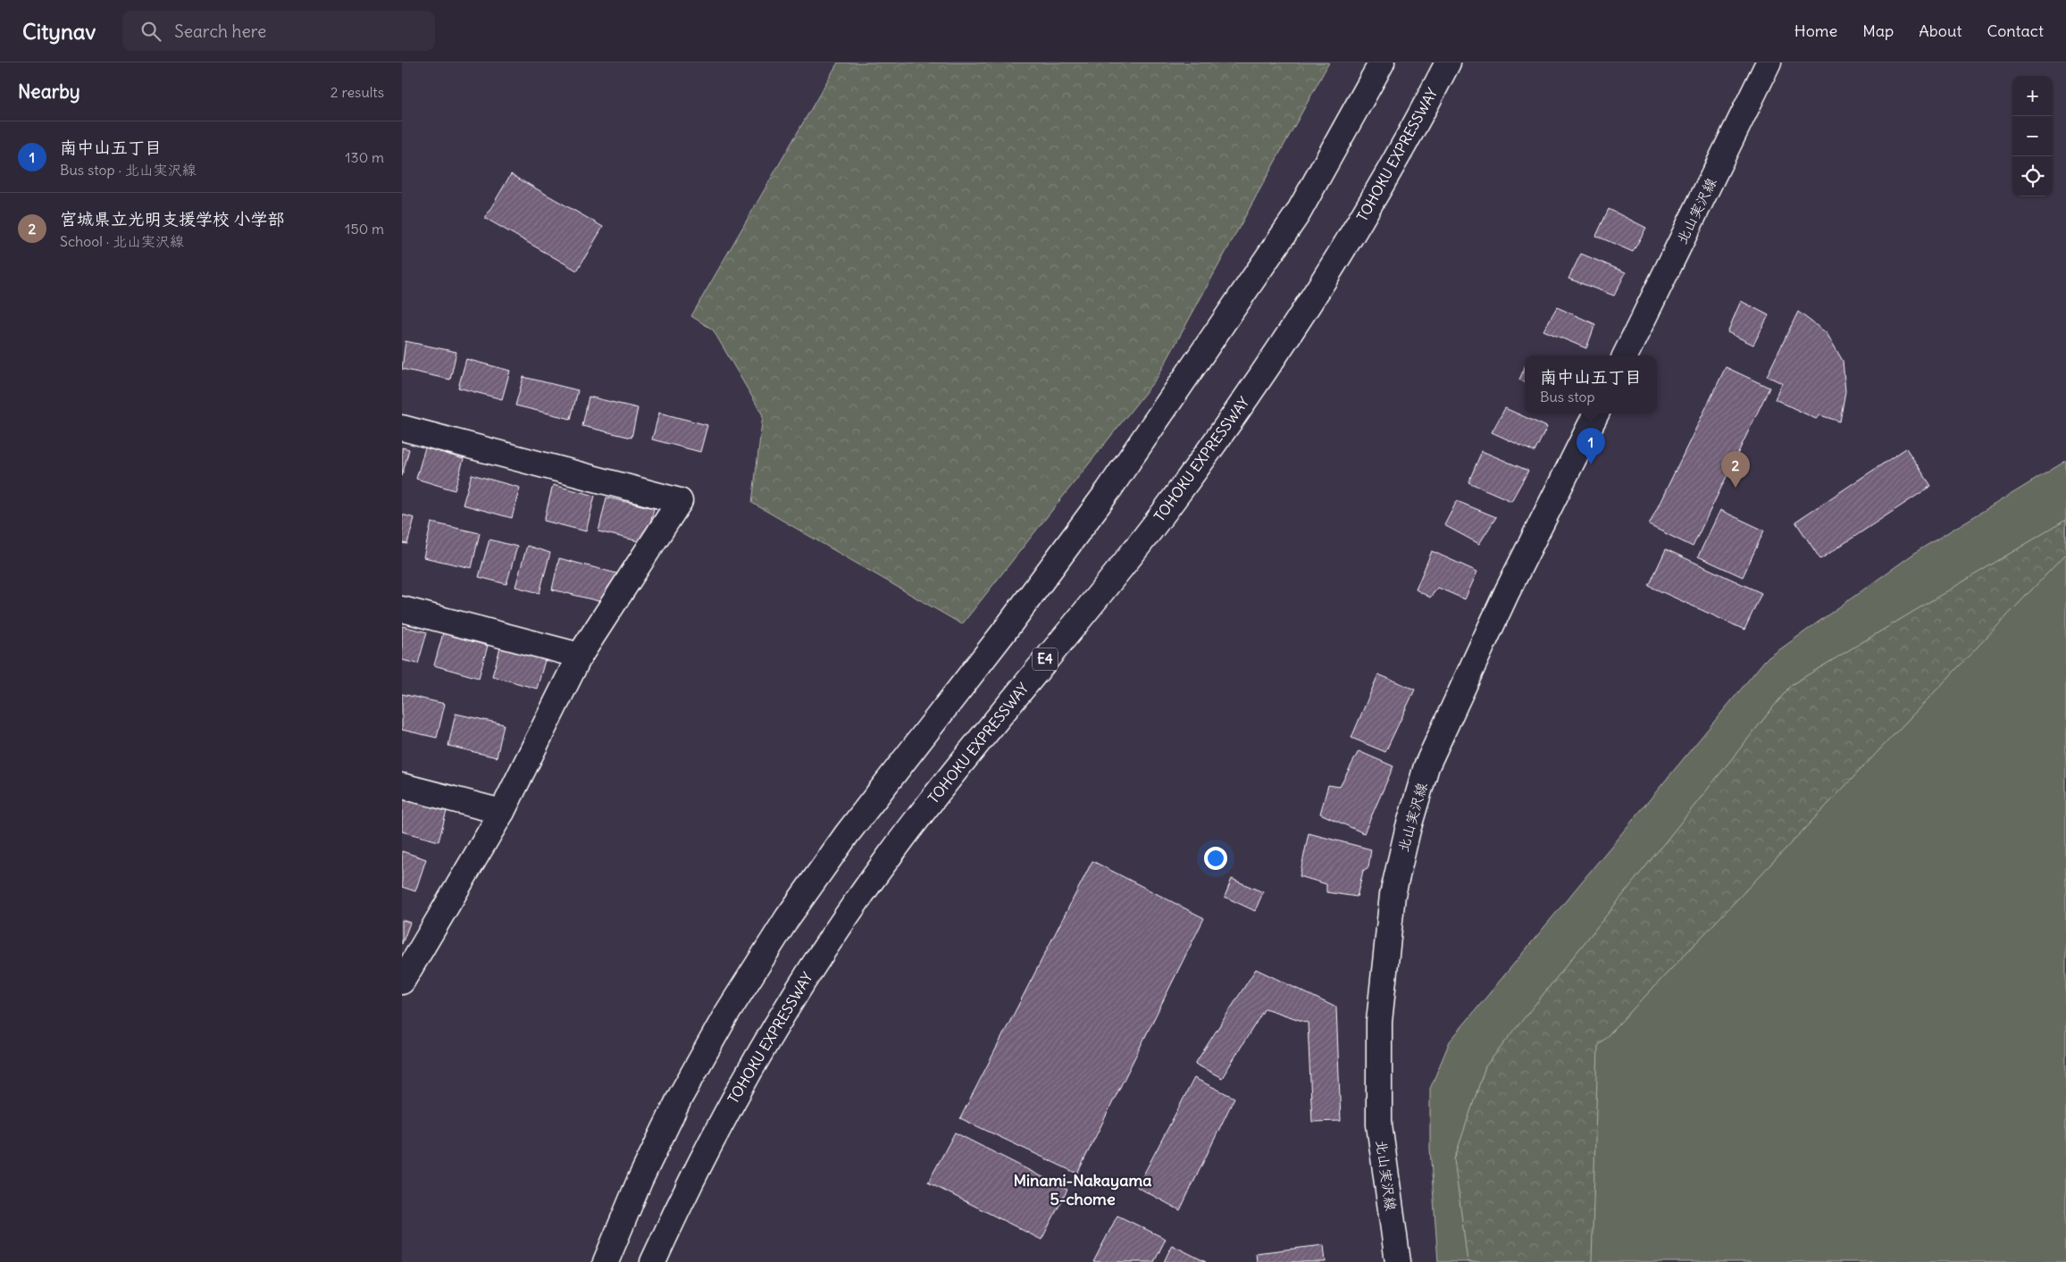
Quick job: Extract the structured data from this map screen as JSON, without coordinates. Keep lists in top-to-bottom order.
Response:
{
  "streets": {
    "main road": ["TOHOKU EXPRESSWAY", "北山実沢線", "E4"]
  },
  "districts": ["Minami-Nakayama 5-chome"],
  "page": {
    "header": "Citynav",
    "search": "Search here",
    "nav": [
      "Home",
      "Map",
      "About",
      "Contact"
    ],
    "heading": ["Nearby", "2 results"],
    "map_buttons": ["+", "−"],
    "list": [
      {
        "mark": "1",
        "name": "南中山五丁目",
        "note": "Bus stop · 北山実沢線",
        "value": "130 m"
      },
      {
        "mark": "2",
        "name": "宮城県立光明支援学校 小学部",
        "note": "School · 北山実沢線",
        "value": "150 m"
      }
    ],
    "popup": ["南中山五丁目", "Bus stop"],
    "pins": ["1", "2"]
  }
}
